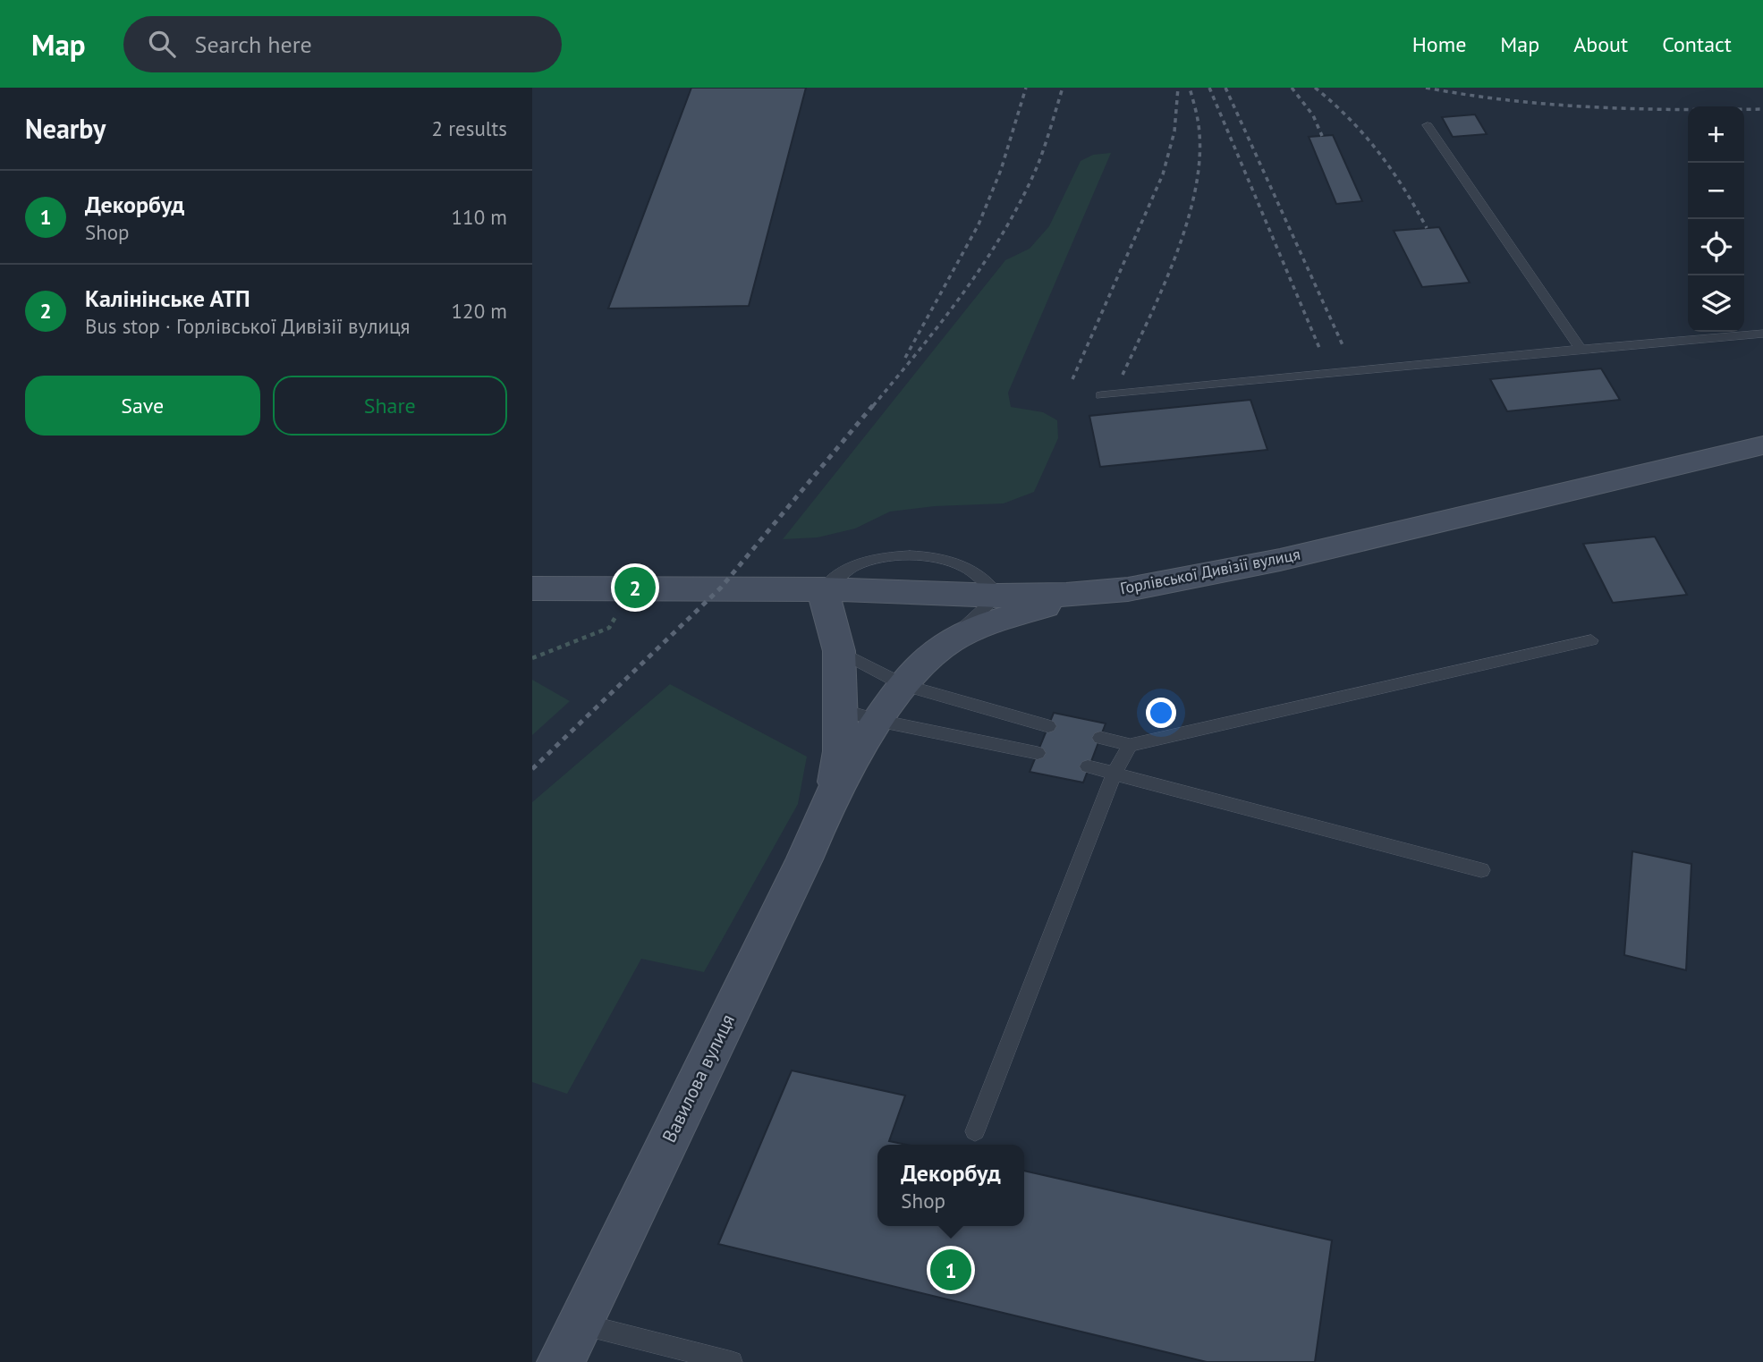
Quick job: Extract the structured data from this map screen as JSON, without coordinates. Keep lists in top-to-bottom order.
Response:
{
  "streets": {
    "main road": ["Горлівської Дивізії вулиця", "Вавилова вулиця"]
  },
  "page": {
    "header": "Map",
    "search": "Search here",
    "nav": [
      "Home",
      "Map",
      "About",
      "Contact"
    ],
    "heading": ["Nearby", "2 results"],
    "map_buttons": ["+", "−"],
    "list": [
      {
        "mark": "1",
        "name": "Декорбуд",
        "note": "Shop",
        "value": "110 m"
      },
      {
        "mark": "2",
        "name": "Калінінське АТП",
        "note": "Bus stop · Горлівської Дивізії вулиця",
        "value": "120 m"
      }
    ],
    "buttons": ["Save", "Share"],
    "pins": ["2", "1"],
    "popup": ["Декорбуд", "Shop"]
  }
}
